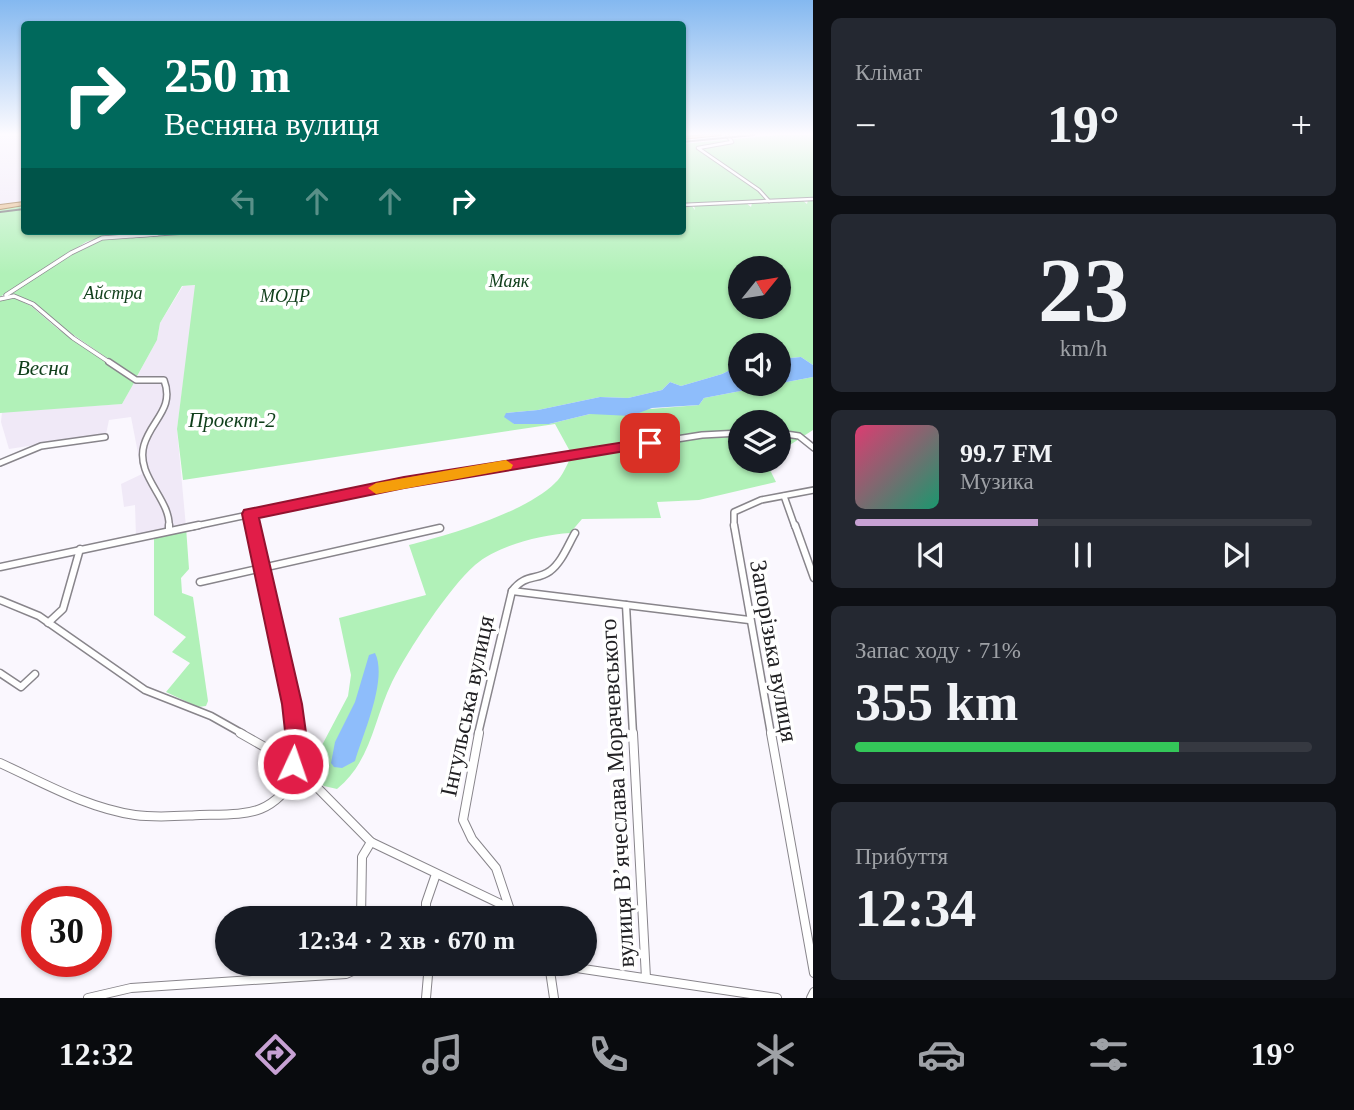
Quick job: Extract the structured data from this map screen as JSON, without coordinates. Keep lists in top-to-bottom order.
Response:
{
  "streets": {
    "street": ["Запорізька вулиця", "Інгульська вулиця", "вулиця В’ячеслава Морачевського"]
  },
  "crossings": [
    ["Запорізька вулиця", "вулиця В’ячеслава Морачевського"],
    ["Інгульська вулиця", "вулиця В’ячеслава Морачевського"]
  ],
  "parks": [
    "Маяк",
    "Айстра",
    "МОДР",
    "Весна",
    "Проект-2"
  ],
  "north": "top right",
  "page": {
    "tile": [
      "Клімат",
      ["23", "km/h"],
      ["Запас ходу · 71%", "355 km"],
      ["Прибуття", "12:34"]
    ],
    "turn": ["250 m", "Весняна вулиця"],
    "heat": ["−", "19°", "+"],
    "song": ["99.7 FM", "Музика"],
    "limit": "30",
    "trip": "12:34 · 2 хв · 670 m",
    "tabs": ["12:32", "19°"]
  }
}
